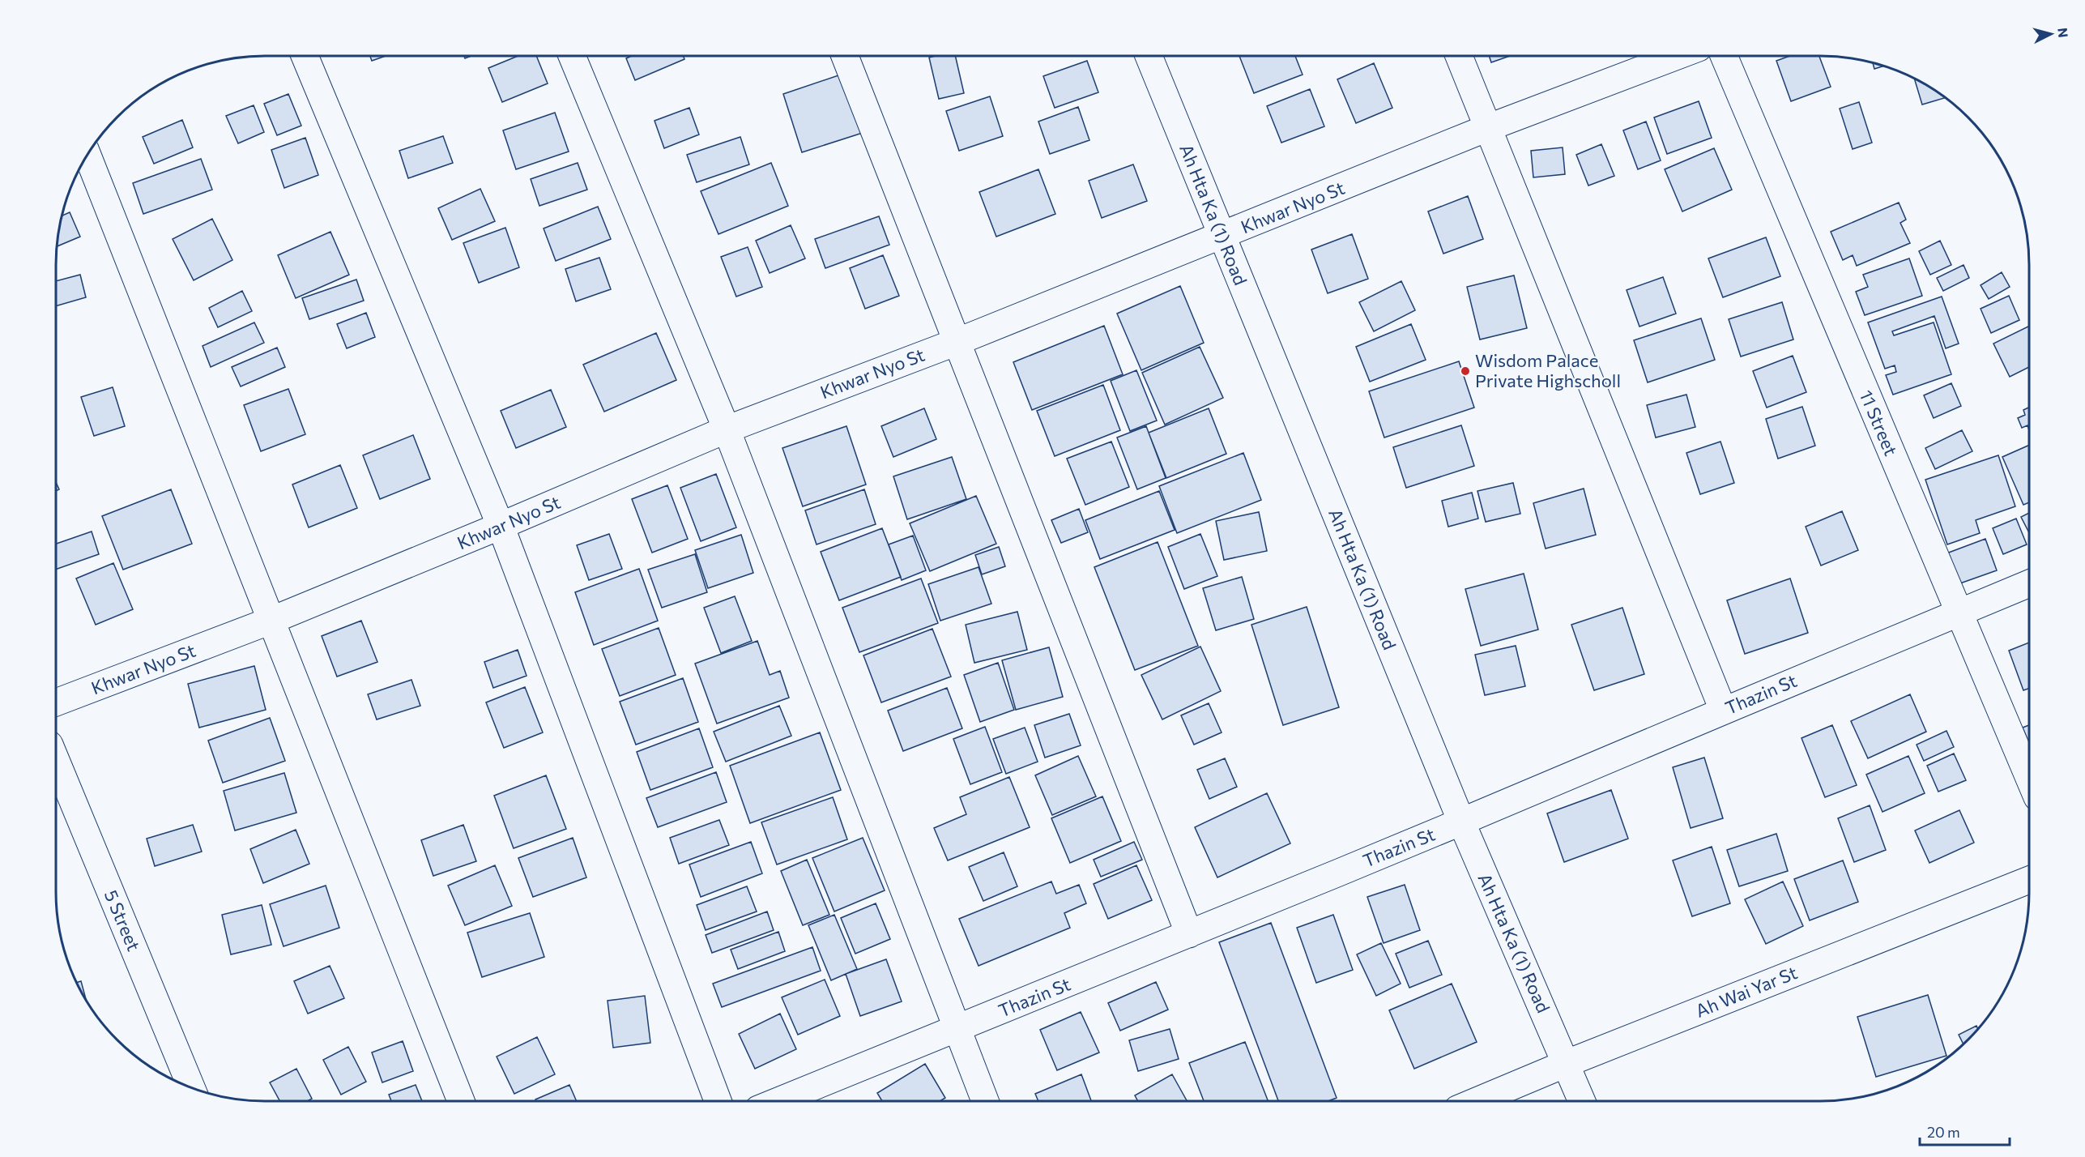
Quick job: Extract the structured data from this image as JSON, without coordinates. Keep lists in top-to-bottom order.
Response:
{
  "streets": {
    "street": [
      "Khwar Nyo St",
      "Ah Hta Ka (1) Road",
      "11 Street",
      "Thazin St",
      "5 Street",
      "Ah Wai Yar St"
    ]
  },
  "crossings": [
    ["Khwar Nyo St", "Ah Hta Ka (1) Road"],
    ["Ah Hta Ka (1) Road", "Thazin St"],
    ["Ah Hta Ka (1) Road", "Ah Wai Yar St"],
    ["11 Street", "Thazin St"]
  ],
  "places": ["Wisdom Palace Private Highscholl"],
  "scale_bar": "20 m",
  "north": "right"
}
